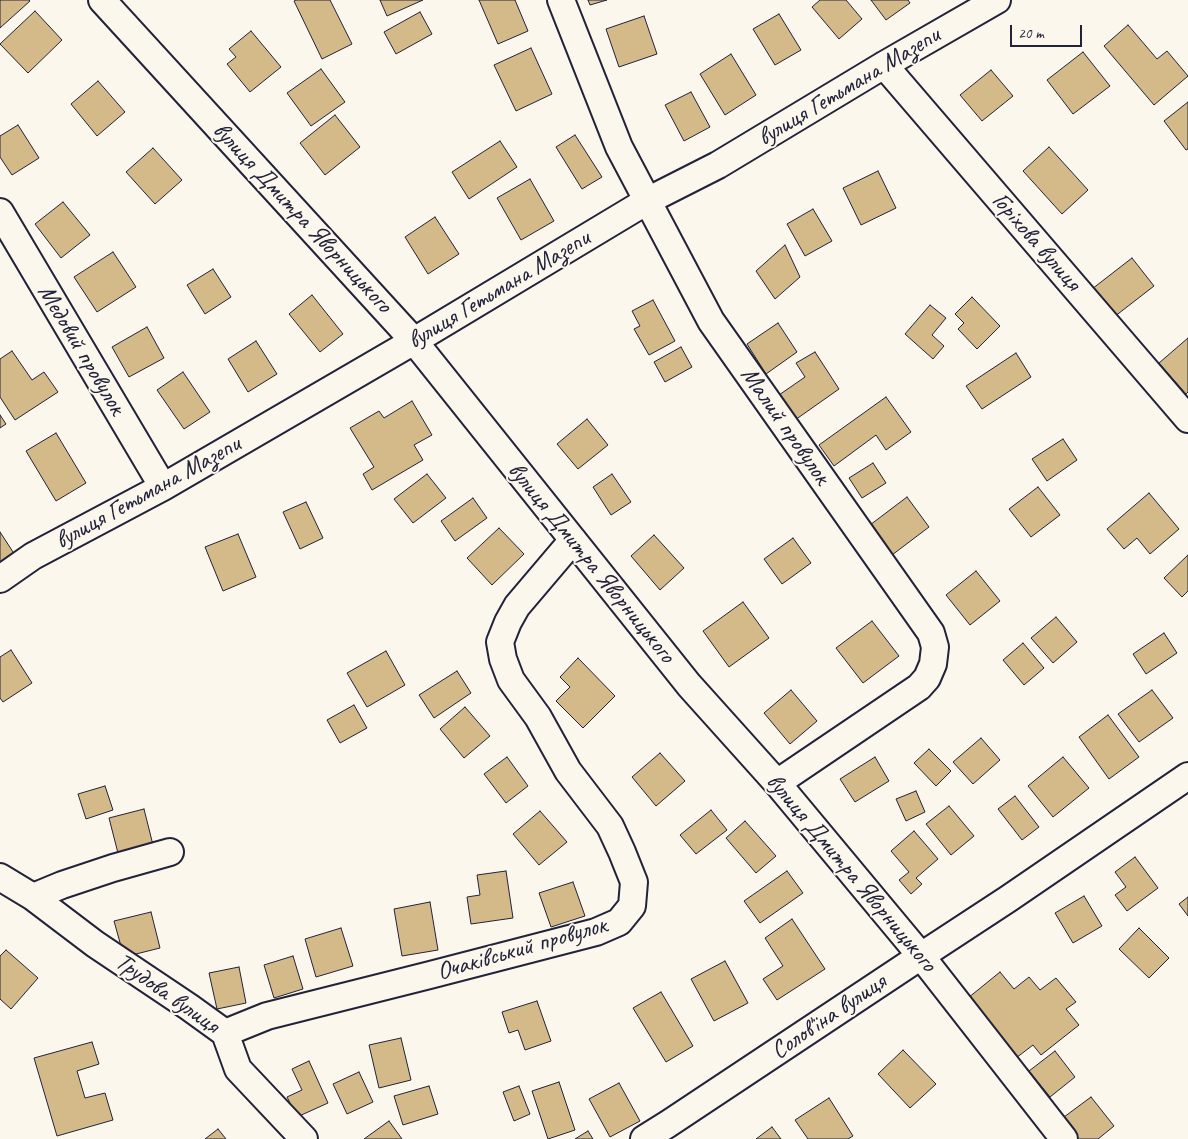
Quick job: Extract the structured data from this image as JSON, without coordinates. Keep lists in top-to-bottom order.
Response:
{
  "streets": {
    "street": [
      "вулиця Гетьмана Мазепи",
      "вулиця Дмитра Яворницького",
      "Горіхова вулиця",
      "Медовий провулок",
      "Малий провулок",
      "Очаківський провулок",
      "Трудова вулиця",
      "Солов'їна вулиця"
    ]
  },
  "crossings": [
    ["вулиця Гетьмана Мазепи", "вулиця Дмитра Яворницького"],
    ["вулиця Гетьмана Мазепи", "Горіхова вулиця"],
    ["вулиця Гетьмана Мазепи", "Медовий провулок"],
    ["вулиця Гетьмана Мазепи", "Малий провулок"],
    ["вулиця Дмитра Яворницького", "Малий провулок"],
    ["вулиця Дмитра Яворницького", "Очаківський провулок"],
    ["вулиця Дмитра Яворницького", "Солов'їна вулиця"],
    ["Очаківський провулок", "Трудова вулиця"]
  ],
  "scale_bar": "20 m"
}
